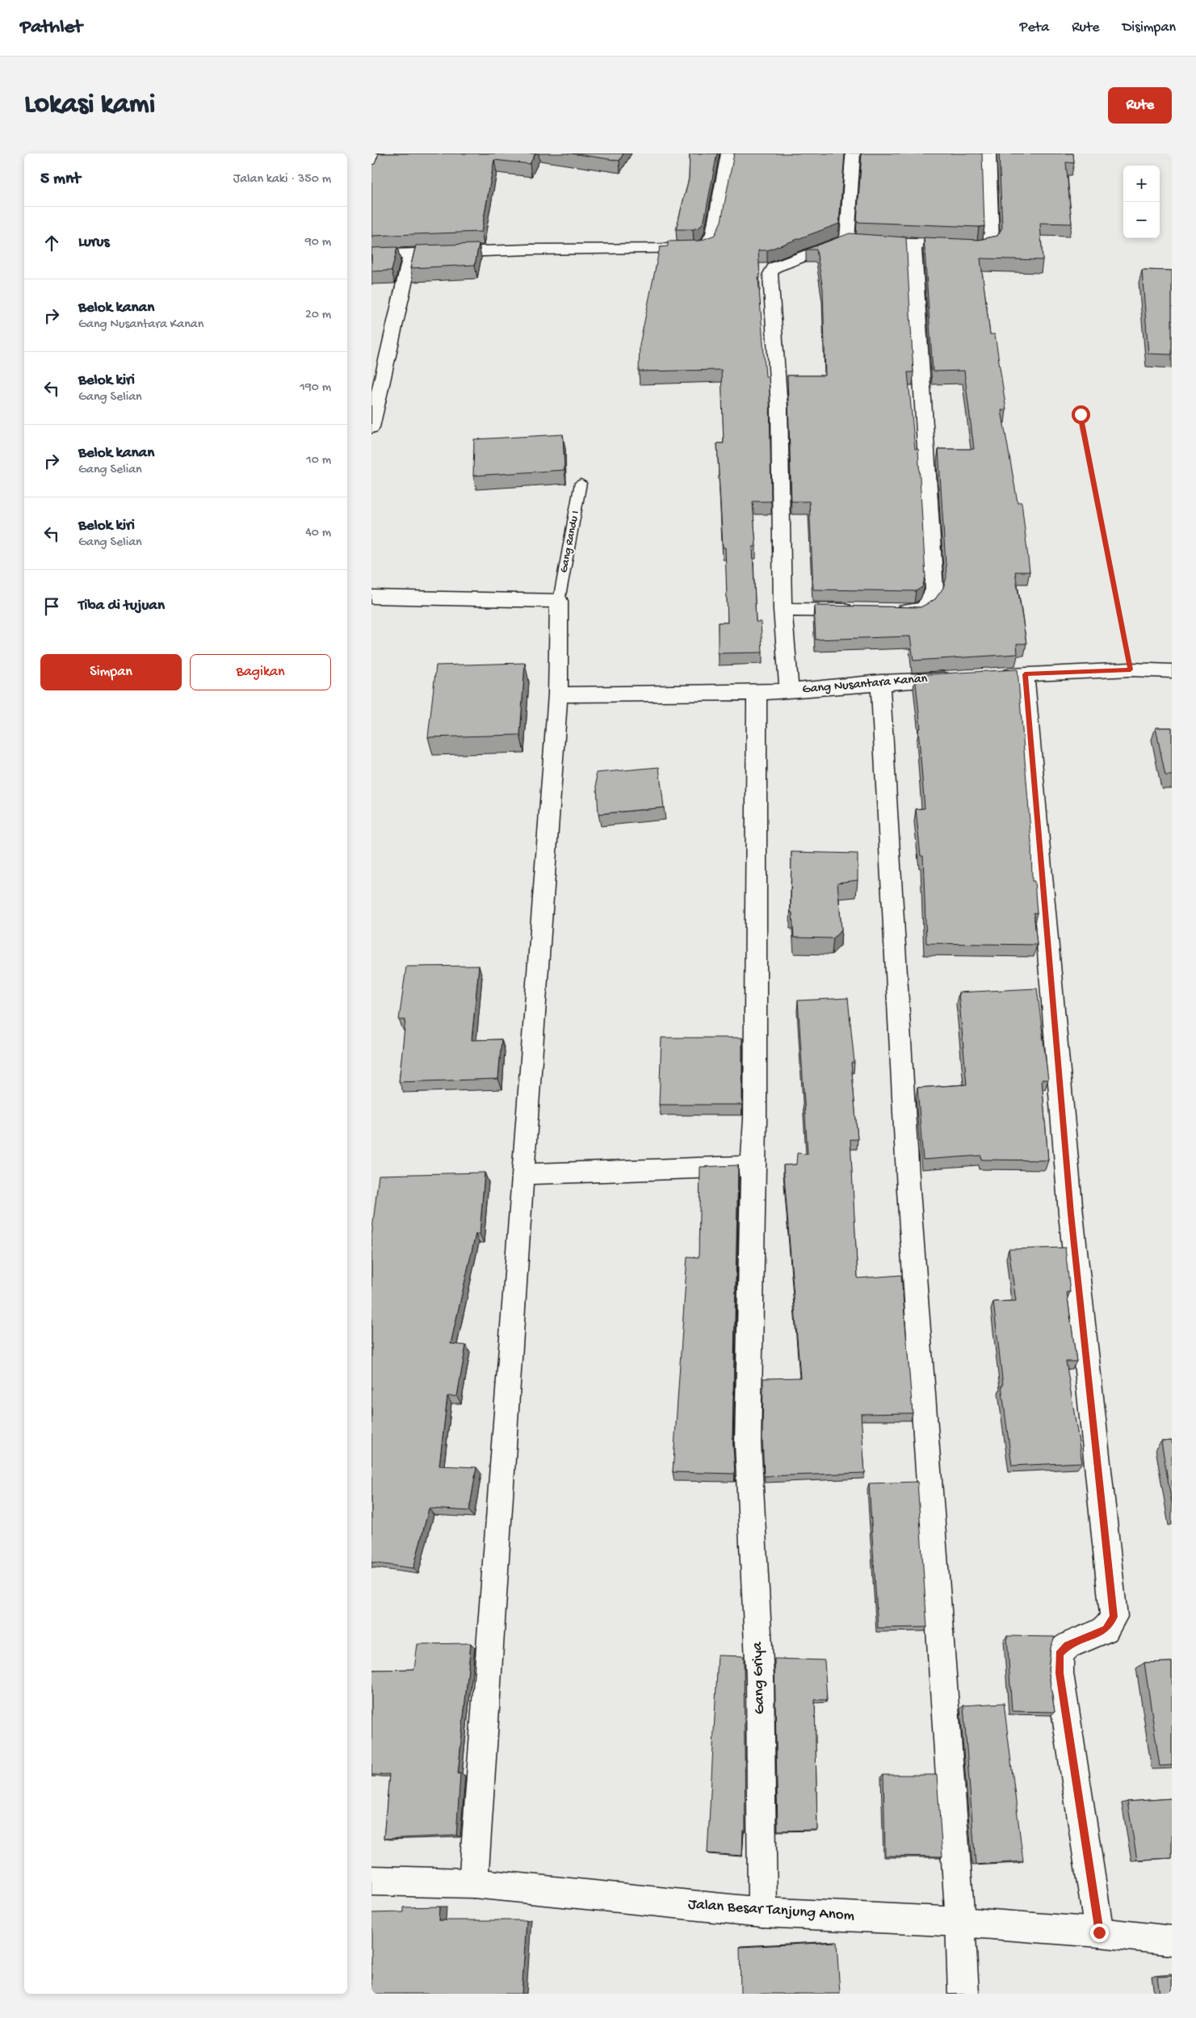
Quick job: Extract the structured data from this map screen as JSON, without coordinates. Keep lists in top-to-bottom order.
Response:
{
  "streets": {
    "street": ["Gang Nusantara Kanan", "Gang Griya", "Jalan Besar Tanjung Anom"],
    "lane": ["Gang Randu I"]
  },
  "crossings": [
    ["Gang Nusantara Kanan", "Gang Griya"],
    ["Gang Griya", "Jalan Besar Tanjung Anom"]
  ],
  "page": {
    "header": "Pathlet",
    "nav": ["Peta", "Rute", "Disimpan"],
    "buttons": [
      "Rute",
      ["Simpan", "Bagikan"]
    ],
    "title": "Lokasi kami",
    "heading": ["5 mnt", "Jalan kaki · 350 m"],
    "map_buttons": ["+", "−"],
    "list": [
      ["Lurus", "90 m"],
      ["Belok kanan", "Gang Nusantara Kanan", "20 m"],
      ["Belok kiri", "Gang Selian", "190 m"],
      ["Belok kanan", "Gang Selian", "10 m"],
      ["Belok kiri", "Gang Selian", "40 m"],
      "Tiba di tujuan"
    ]
  }
}
